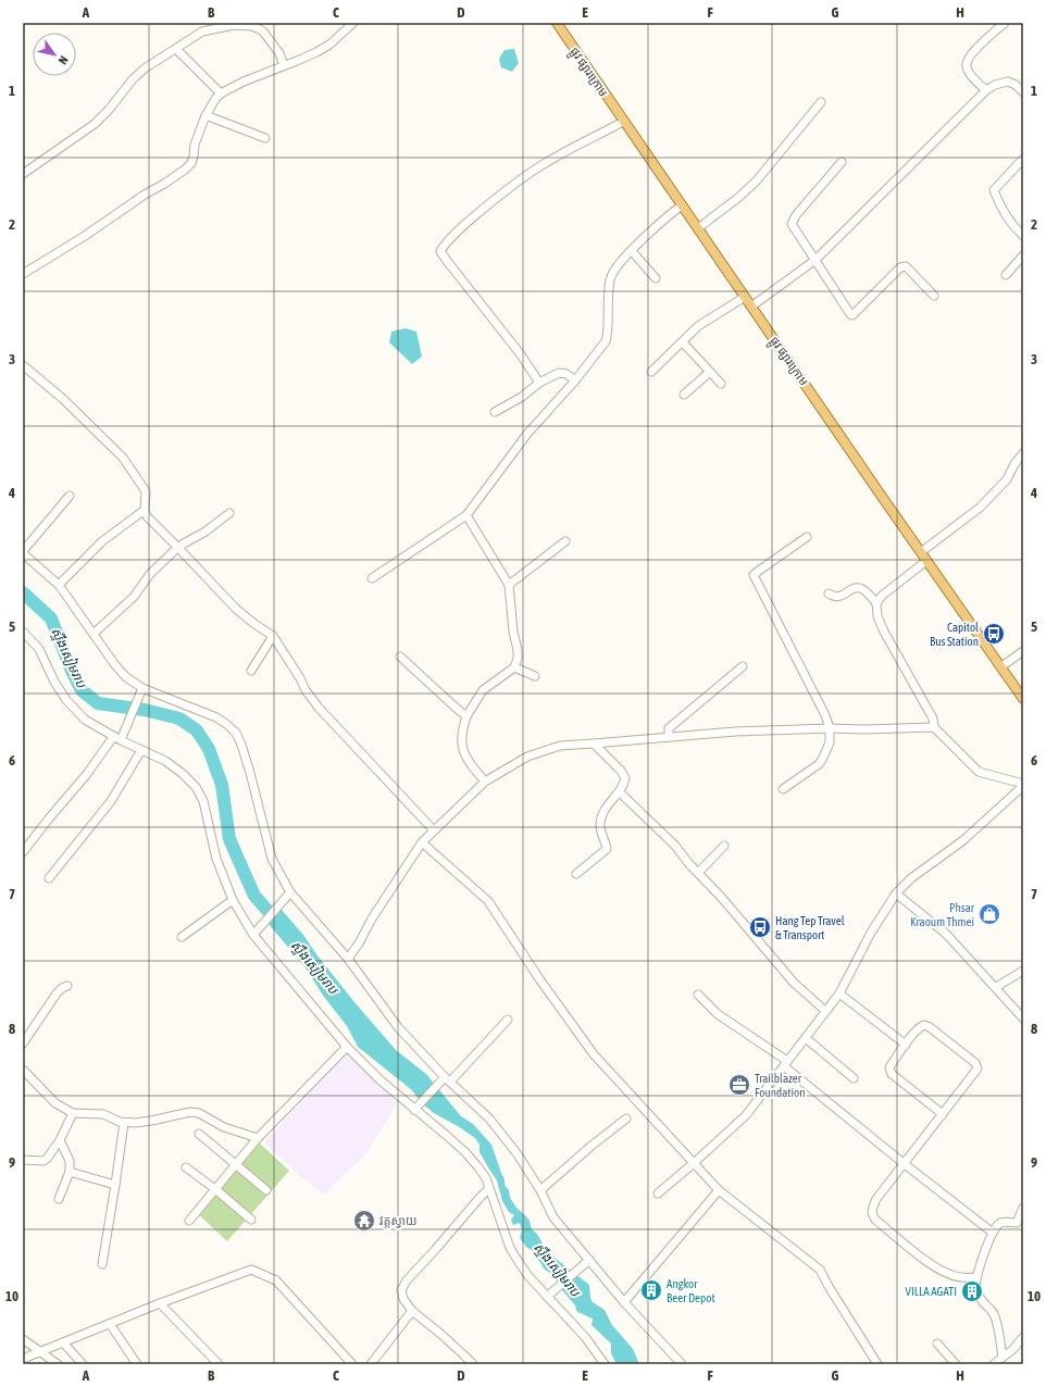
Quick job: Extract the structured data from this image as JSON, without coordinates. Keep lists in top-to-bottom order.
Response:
{
  "streets": {
    "main road": ["ផ្លូវ ផ្សារក្រោម"]
  },
  "water": ["ស្ទឹងសៀមរាប"],
  "places": {
    "bus stop": ["Capitol Bus Station", "Hang Tep Travel & Transport"],
    "shop": ["Phsar Kraoum Thmei"],
    "office": ["Trailblazer Foundation"],
    "temple": ["វត្តស្វាយ"],
    "building": ["Angkor Beer Depot", "VILLA AGATI"]
  },
  "north": "bottom right",
  "grid": {
    "columns": [
      "A",
      "B",
      "C",
      "D",
      "E",
      "F",
      "G",
      "H"
    ],
    "rows": [
      "1",
      "2",
      "3",
      "4",
      "5",
      "6",
      "7",
      "8",
      "9",
      "10"
    ]
  }
}
